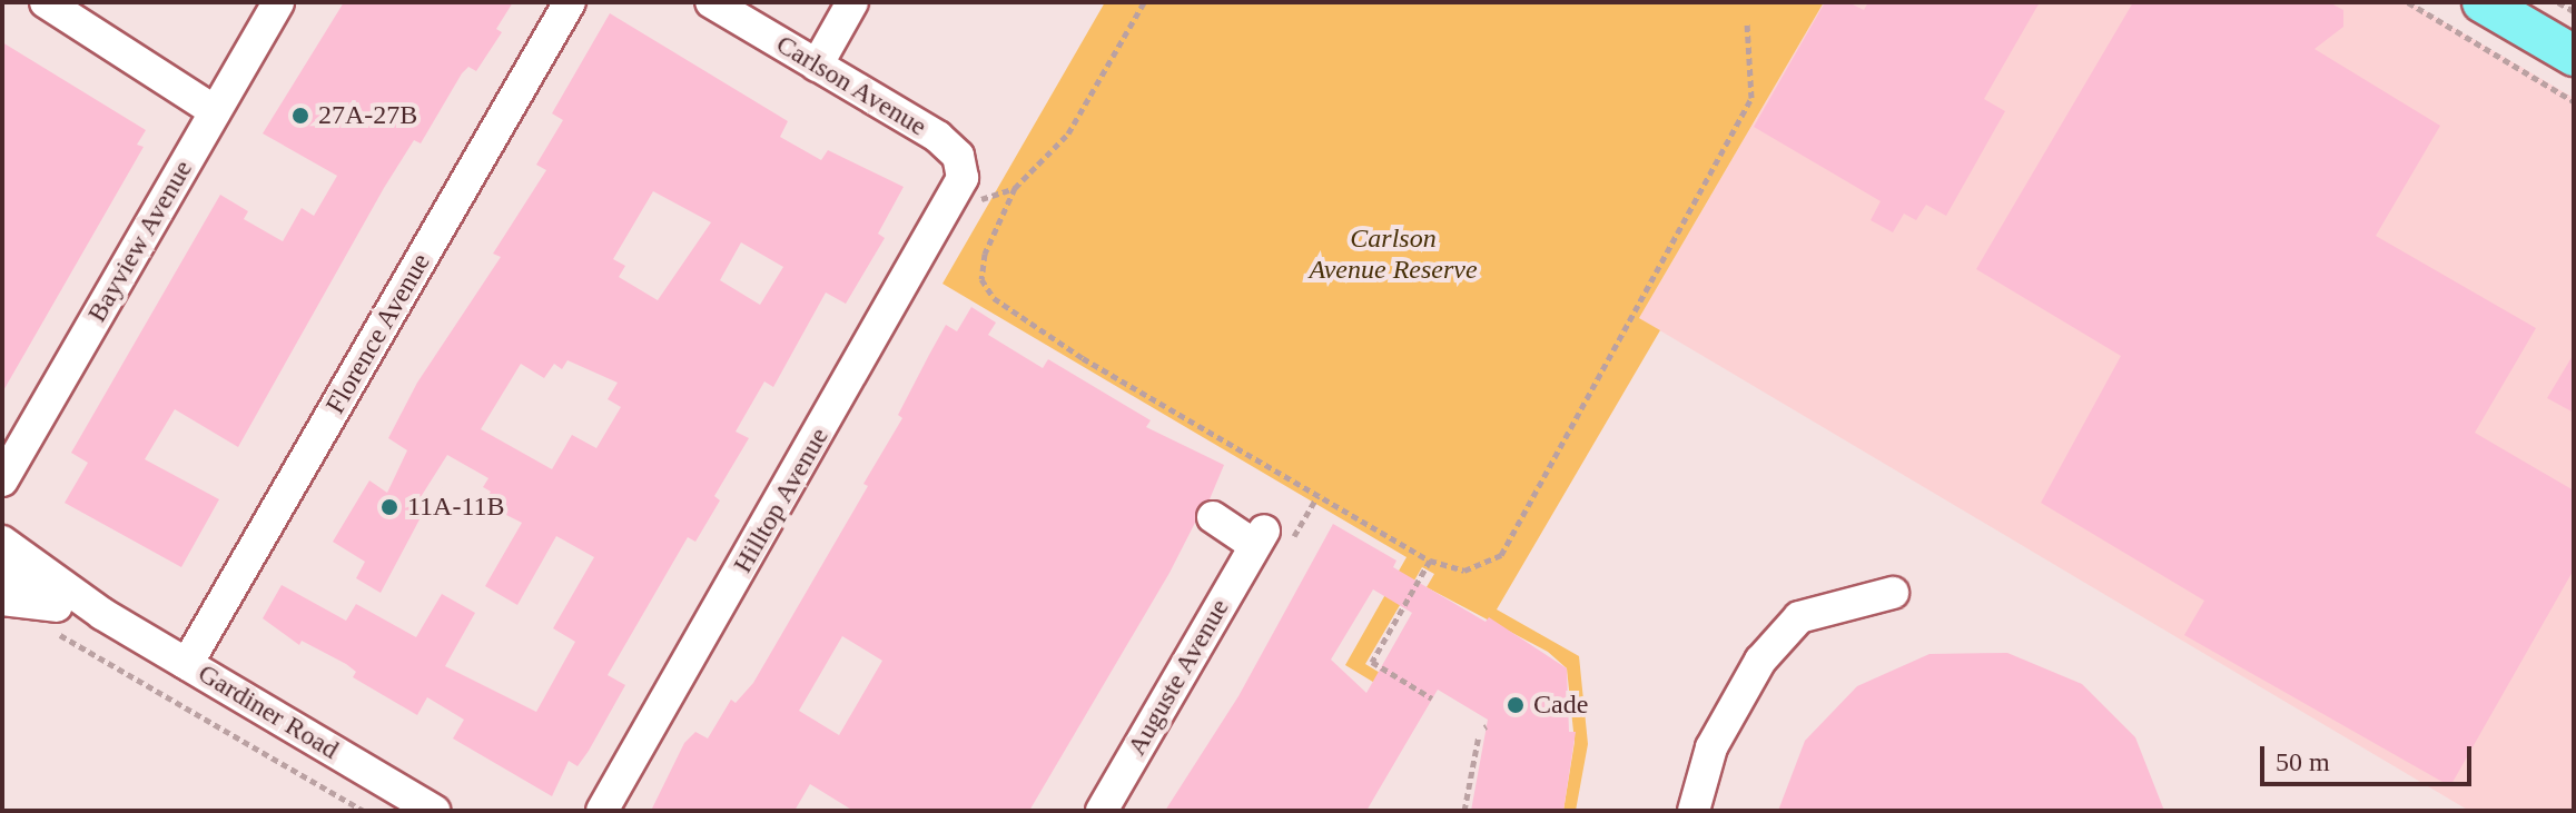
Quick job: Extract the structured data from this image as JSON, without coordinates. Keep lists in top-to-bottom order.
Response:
{
  "streets": {
    "street": [
      "Carlson Avenue",
      "Bayview Avenue",
      "Florence Avenue",
      "Hilltop Avenue",
      "Auguste Avenue",
      "Gardiner Road"
    ]
  },
  "crossings": [
    ["Carlson Avenue", "Hilltop Avenue"],
    ["Florence Avenue", "Gardiner Road"]
  ],
  "parks": ["Carlson Avenue Reserve"],
  "places": ["27A-27B", "11A-11B", "Cade"],
  "scale_bar": "50 m"
}
